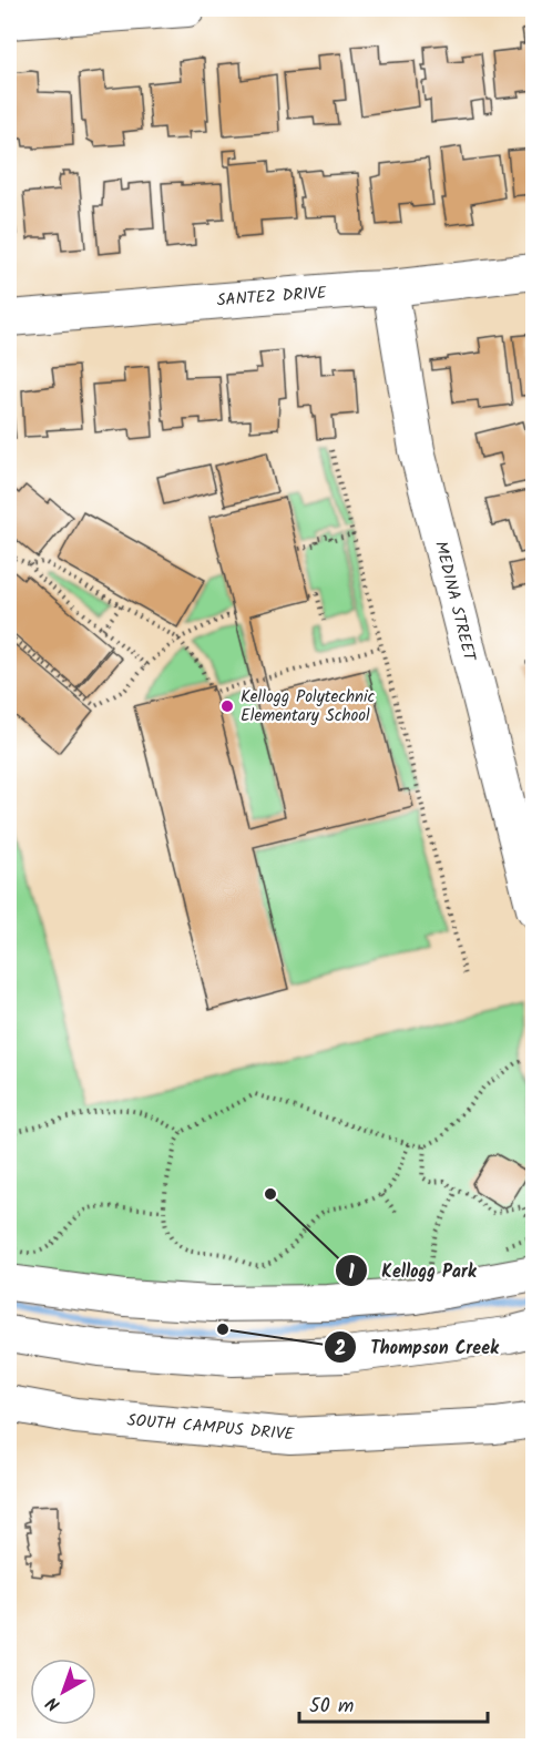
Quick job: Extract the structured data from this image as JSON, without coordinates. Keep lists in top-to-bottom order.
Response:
{
  "streets": {
    "street": ["SANTEZ DRIVE", "MEDINA STREET", "SOUTH CAMPUS DRIVE"]
  },
  "crossings": [
    ["SANTEZ DRIVE", "MEDINA STREET"]
  ],
  "places": ["Kellogg Polytechnic Elementary School", "Kellogg Park", "Thompson Creek"],
  "scale_bar": "50 m",
  "north": "bottom left"
}
